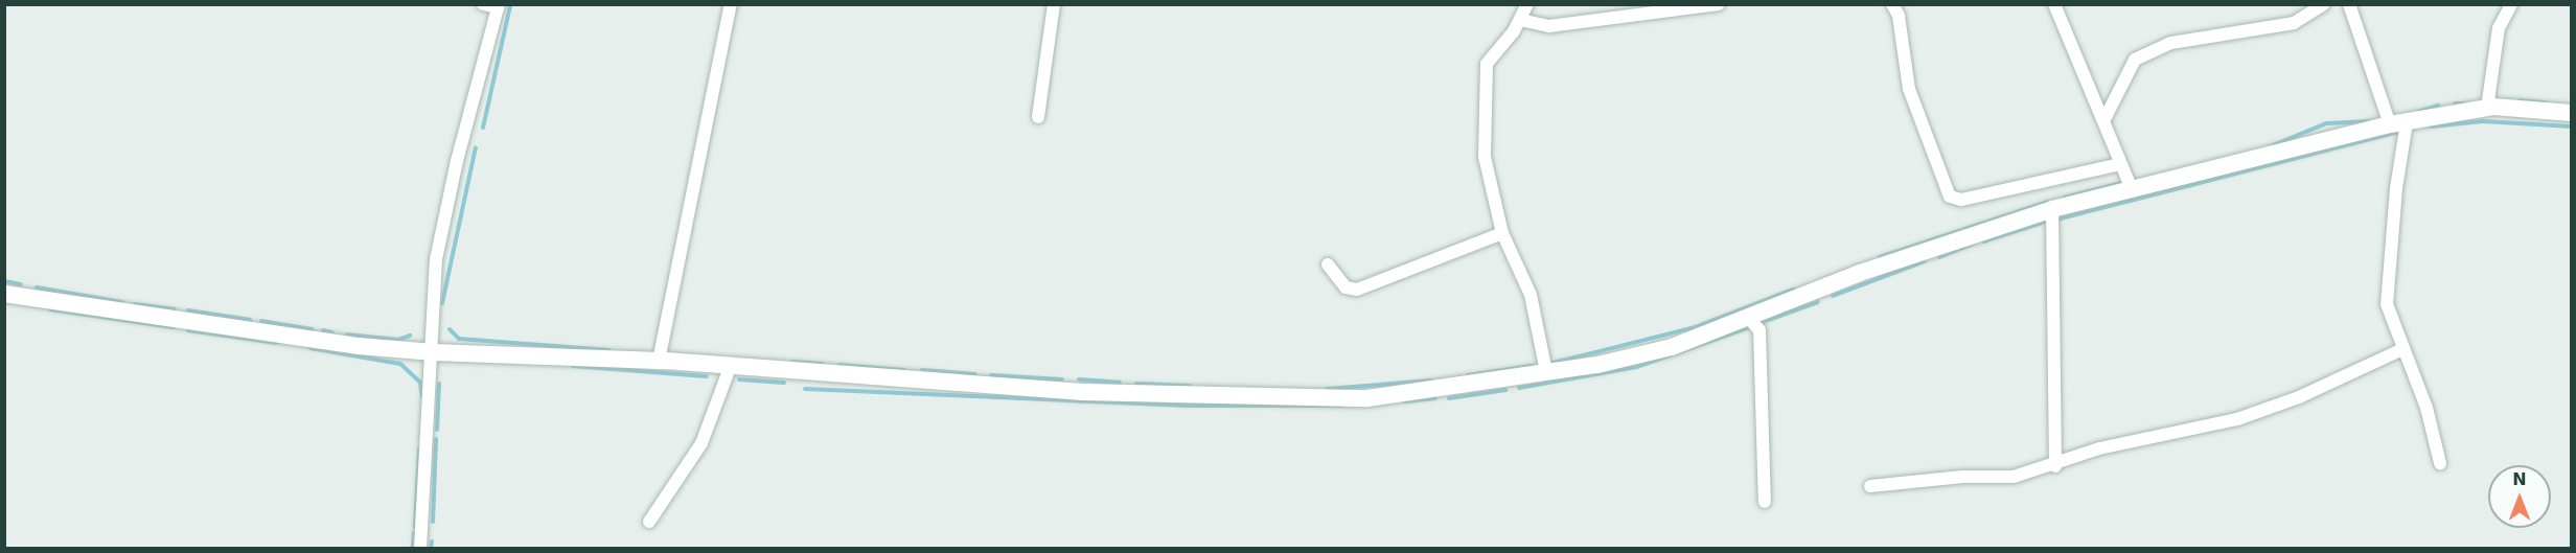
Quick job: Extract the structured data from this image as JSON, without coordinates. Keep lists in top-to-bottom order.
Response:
{
  "north": "top"
}
